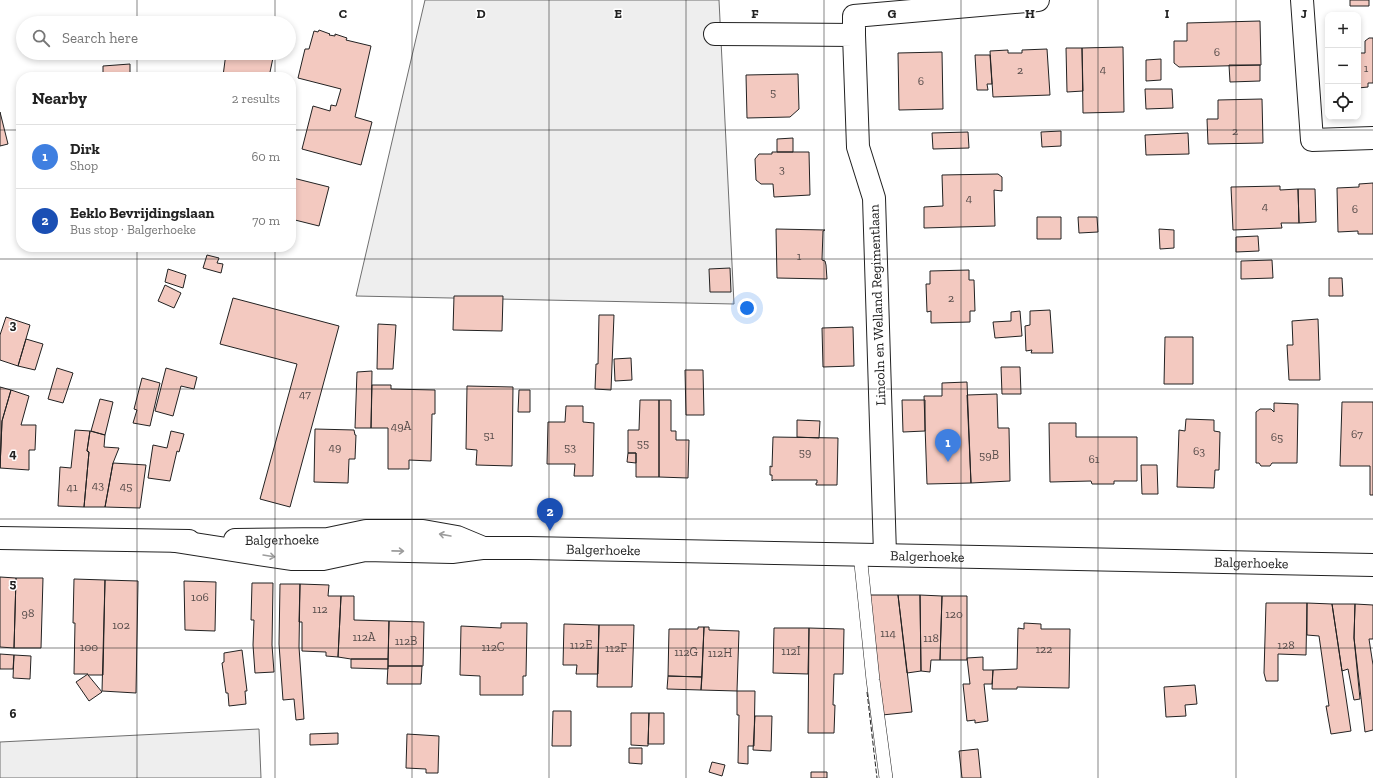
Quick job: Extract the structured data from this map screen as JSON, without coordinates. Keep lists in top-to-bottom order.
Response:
{
  "streets": {
    "main road": ["Lincoln en Welland Regimentlaan", "Balgerhoeke"]
  },
  "crossings": [
    ["Lincoln en Welland Regimentlaan", "Balgerhoeke"]
  ],
  "house_numbers": [
    "6",
    "1",
    "4",
    "2",
    "6",
    "5",
    "2",
    "3",
    "4",
    "4",
    "6",
    "1",
    "2",
    "47",
    "49A",
    "67",
    "51",
    "65",
    "55",
    "49",
    "53",
    "63",
    "59",
    "59B",
    "61",
    "43",
    "45",
    "41",
    "106",
    "112",
    "98",
    "120",
    "102",
    "114",
    "112A",
    "118",
    "112B",
    "112E",
    "128",
    "100",
    "112C",
    "112F",
    "122",
    "112I",
    "112G",
    "112H"
  ],
  "page": {
    "map_buttons": ["+", "−"],
    "search": "Search here",
    "heading": ["Nearby", "2 results"],
    "list": [
      {
        "mark": "1",
        "name": "Dirk",
        "note": "Shop",
        "value": "60 m"
      },
      {
        "mark": "2",
        "name": "Eeklo Bevrijdingslaan",
        "note": "Bus stop · Balgerhoeke",
        "value": "70 m"
      }
    ],
    "pins": ["1", "2"]
  },
  "grid": {
    "columns": [
      "C",
      "D",
      "E",
      "F",
      "G",
      "H",
      "I",
      "J"
    ],
    "rows": [
      "3",
      "4",
      "5",
      "6"
    ]
  }
}
